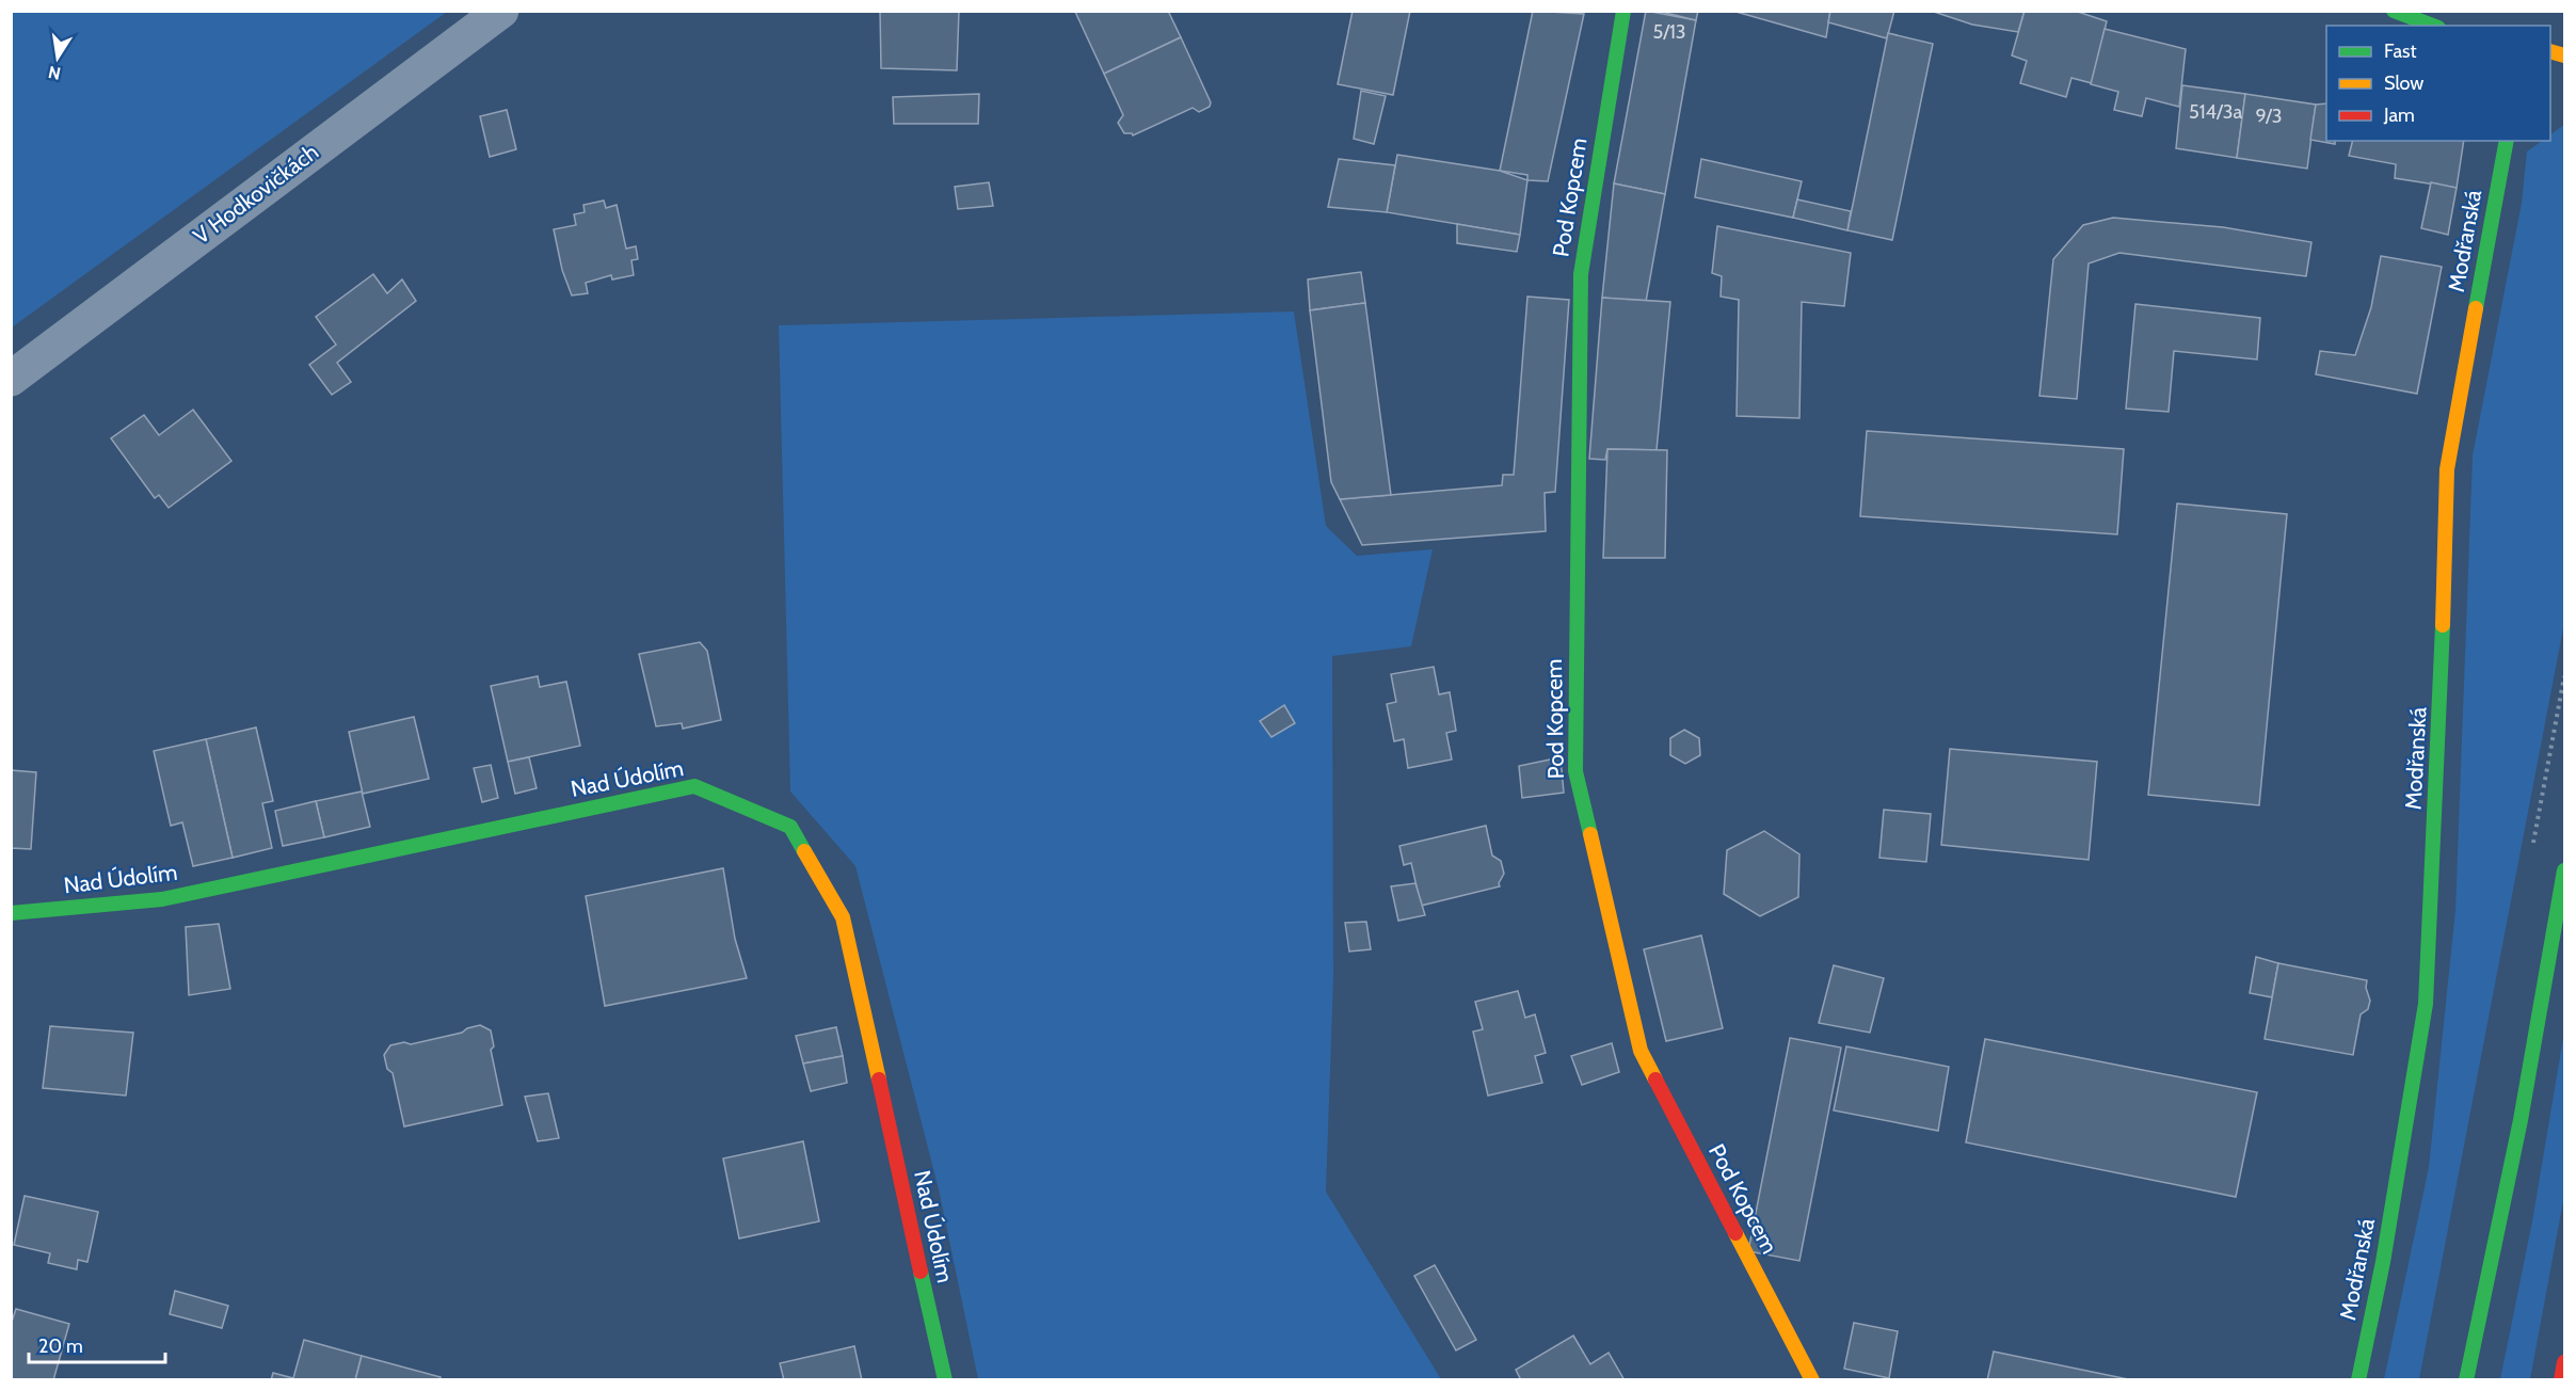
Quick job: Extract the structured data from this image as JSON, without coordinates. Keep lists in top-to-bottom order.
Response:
{
  "streets": {
    "street": [
      "V Hodkovičkách",
      "Pod Kopcem",
      "Modřanská",
      "Nad Údolím"
    ]
  },
  "house_numbers": ["5/13", "514/3a", "9/3"],
  "legend": ["Fast", "Slow", "Jam"],
  "scale_bar": "20 m",
  "north": "bottom"
}
